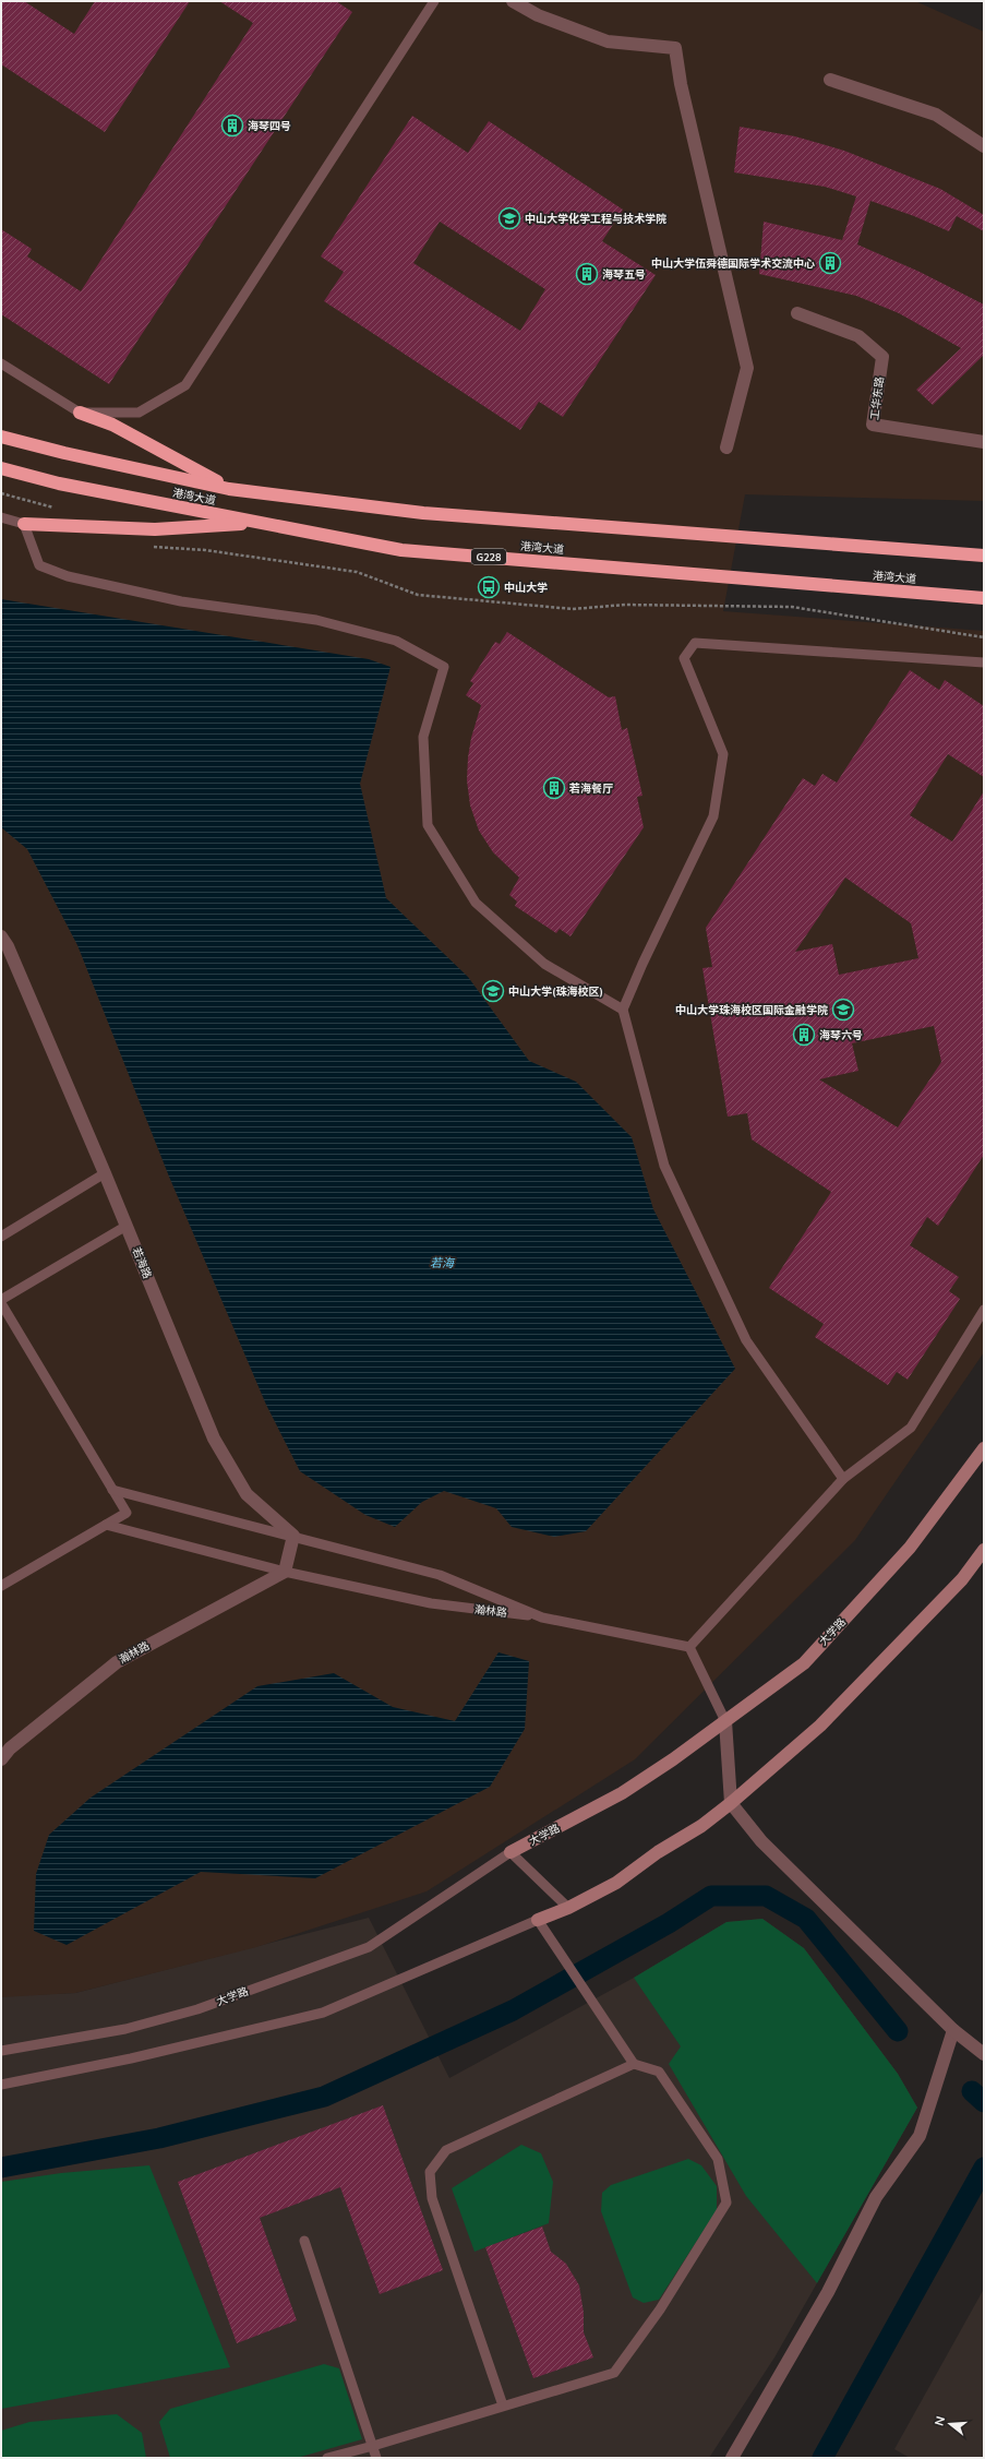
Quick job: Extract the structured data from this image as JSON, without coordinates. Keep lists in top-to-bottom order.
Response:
{
  "streets": {
    "highway": ["港湾大道", "G228"],
    "street": [
      "工华东路",
      "若海路",
      "瀚林路",
      "大学路"
    ]
  },
  "water": ["若海"],
  "places": {
    "building": [
      "海琴四号",
      "中山大学伍舜德国际学术交流中心",
      "海琴五号",
      "若海餐厅",
      "海琴六号"
    ],
    "school or university": ["中山大学化学工程与技术学院", "中山大学(珠海校区)", "中山大学珠海校区国际金融学院"],
    "bus stop": ["中山大学"]
  },
  "north": "left"
}
